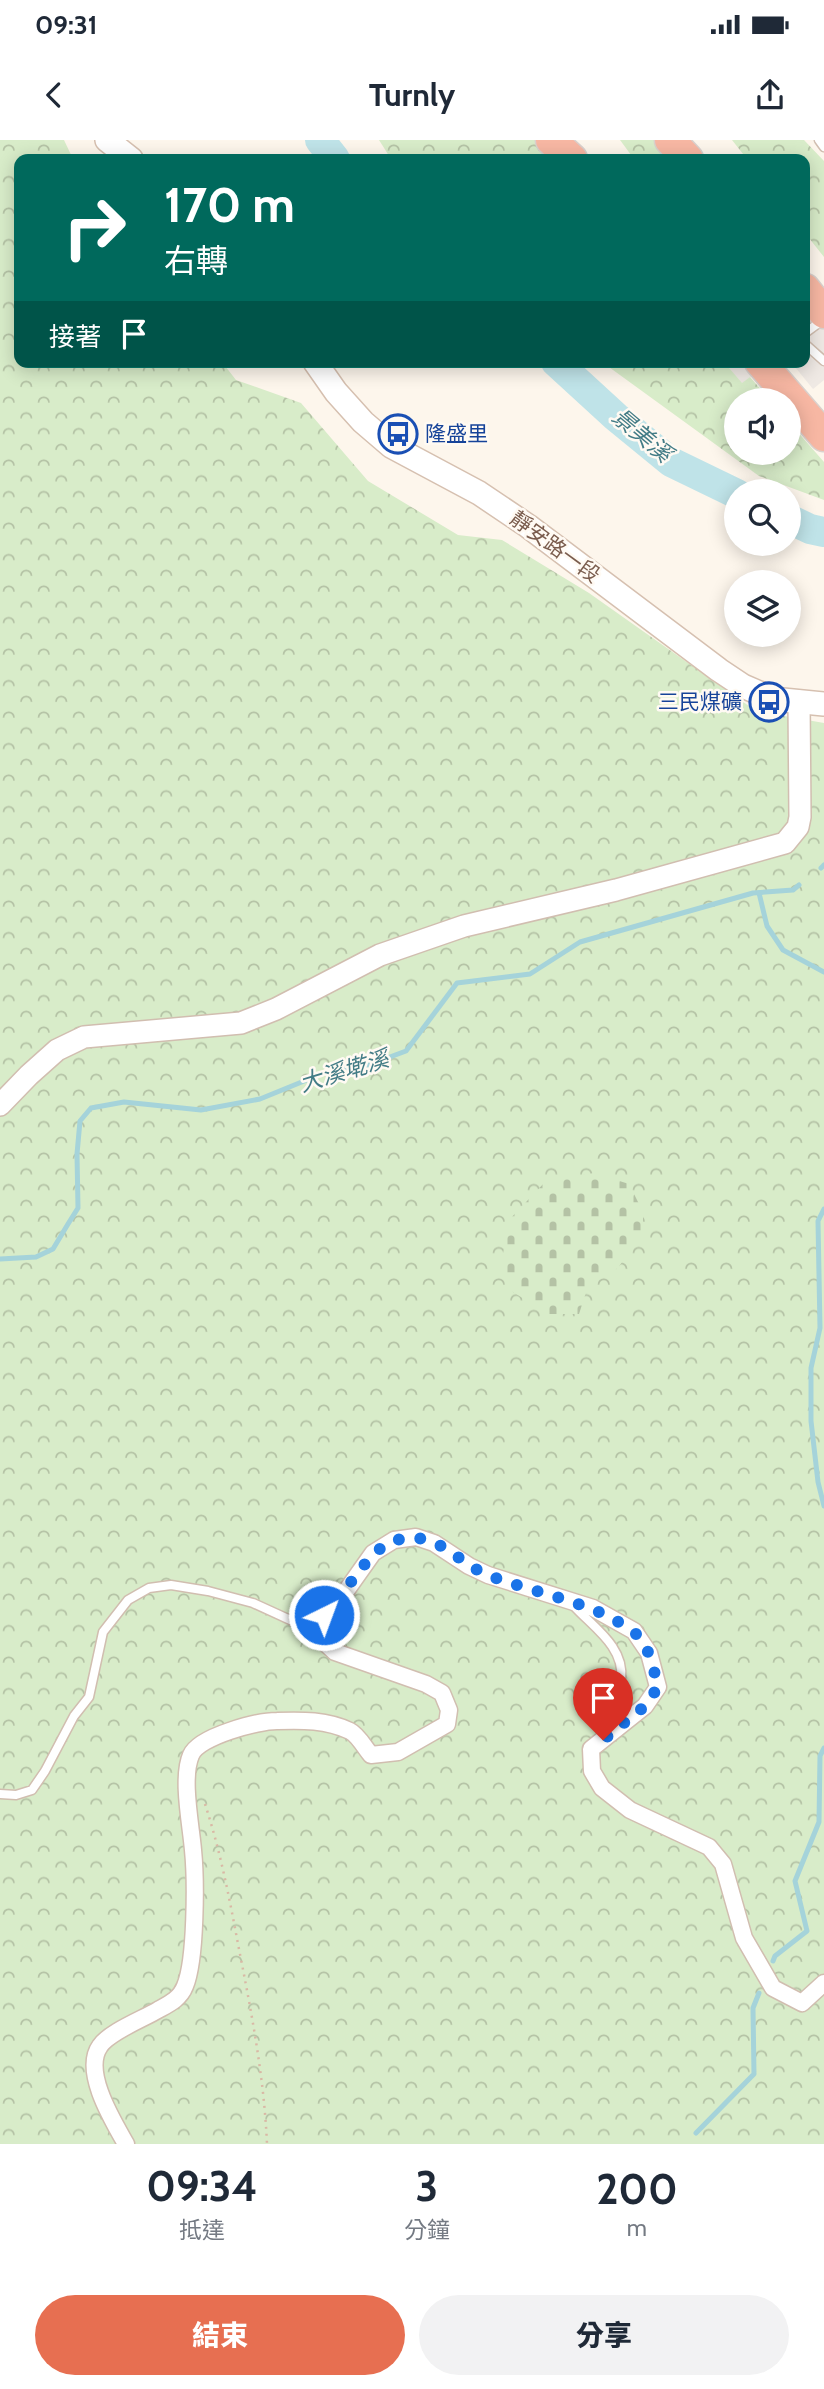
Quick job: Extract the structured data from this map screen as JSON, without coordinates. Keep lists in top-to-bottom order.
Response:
{
  "streets": {
    "main road": ["靜安路一段"]
  },
  "water": ["景美溪", "大溪墘溪"],
  "places": {
    "bus stop": ["隆盛里", "三民煤礦"]
  },
  "page": {
    "status": "09:31",
    "header": "Turnly",
    "turn": ["170 m", "右轉"],
    "then": "接著",
    "eta": [
      "09:34",
      "抵達",
      "3",
      "分鐘",
      "200",
      "m"
    ],
    "buttons": ["結束", "分享"]
  }
}
